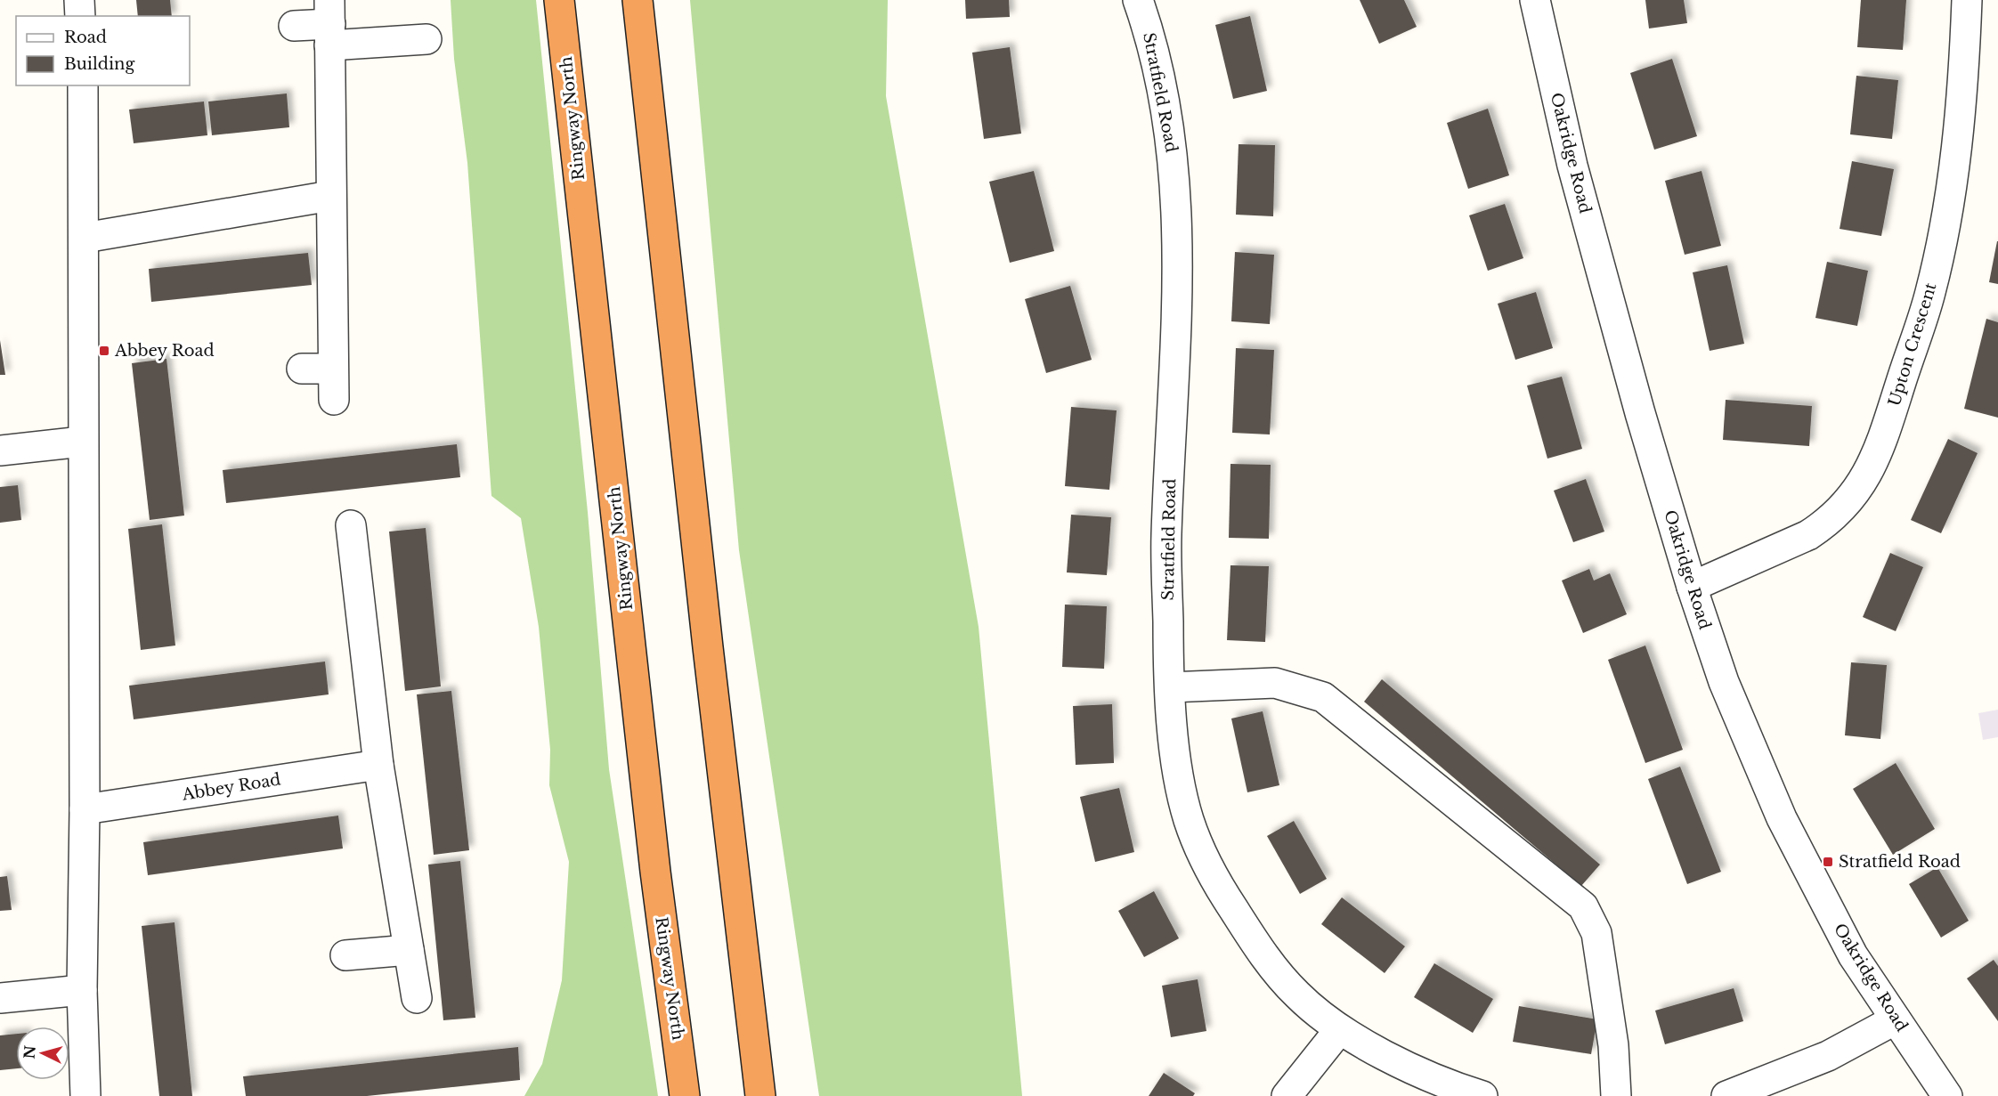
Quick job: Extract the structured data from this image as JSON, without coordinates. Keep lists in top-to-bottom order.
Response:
{
  "streets": {
    "highway": ["Ringway North"],
    "street": [
      "Stratfield Road",
      "Oakridge Road",
      "Upton Crescent",
      "Abbey Road"
    ]
  },
  "crossings": [
    ["Oakridge Road", "Upton Crescent"]
  ],
  "places": {
    "transit": ["Abbey Road", "Stratfield Road"]
  },
  "legend": ["Road", "Building"],
  "north": "left"
}
